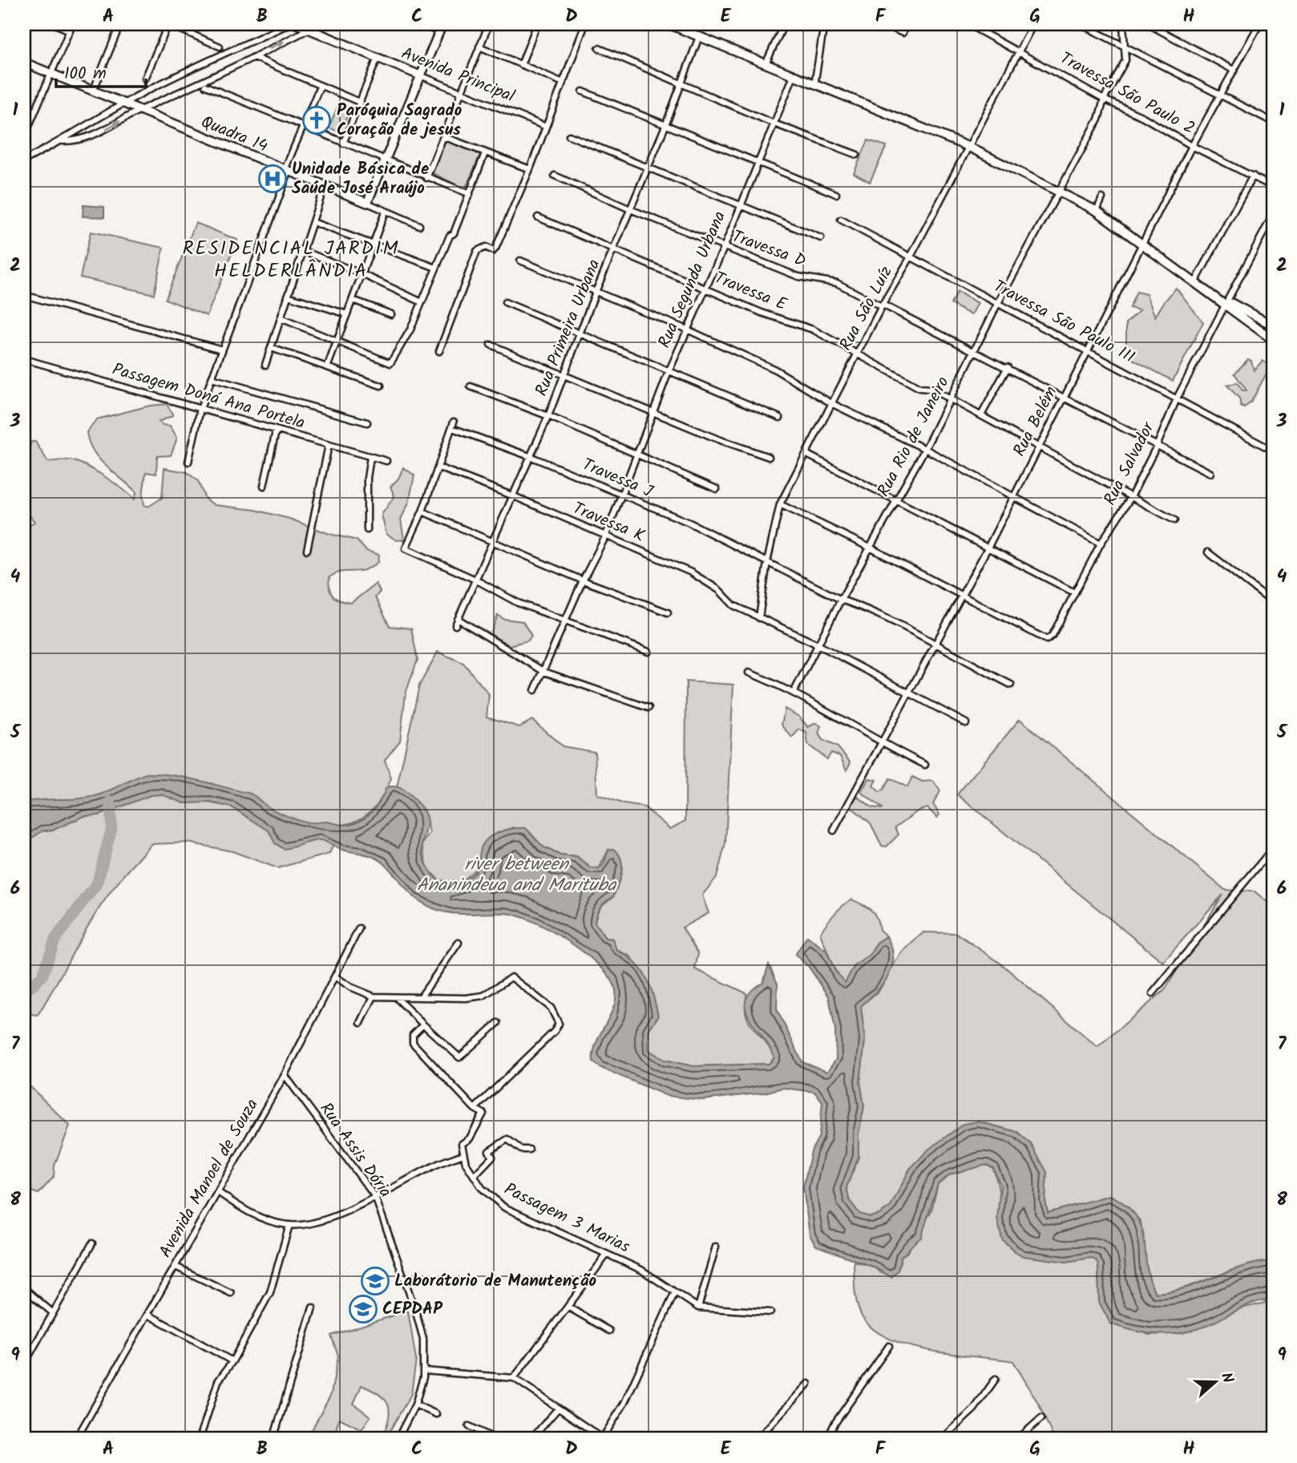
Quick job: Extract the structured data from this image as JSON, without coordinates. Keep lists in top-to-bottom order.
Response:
{
  "streets": {
    "main road": ["Avenida Principal", "Quadra 14"],
    "street": [
      "Travessa São Paulo 2",
      "Travessa D",
      "Rua Segunda Urbana",
      "Travessa E",
      "Rua São Luíz",
      "Travessa São Paulo III",
      "Rua Primeira Urbana",
      "Passagem Doná Ana Portela",
      "Rua Belém",
      "Rua Rio de Janeiro",
      "Rua Salvador",
      "Travessa J",
      "Travessa K",
      "Rua Assis Dória",
      "Avenida Manoel de Souza",
      "Passagem 3 Marias"
    ]
  },
  "crossings": [
    ["Travessa São Paulo 2", "Rua São Luíz"],
    ["Travessa São Paulo 2", "Rua Belém"],
    ["Travessa São Paulo 2", "Rua Rio de Janeiro"],
    ["Travessa D", "Rua Segunda Urbana"],
    ["Travessa D", "Rua São Luíz"],
    ["Travessa D", "Rua Primeira Urbana"],
    ["Travessa D", "Rua Belém"],
    ["Travessa D", "Rua Rio de Janeiro"],
    ["Travessa D", "Rua Salvador"],
    ["Rua Segunda Urbana", "Travessa E"],
    ["Rua Segunda Urbana", "Travessa J"],
    ["Rua Segunda Urbana", "Travessa K"],
    ["Travessa E", "Rua São Luíz"],
    ["Travessa E", "Rua Primeira Urbana"],
    ["Travessa E", "Rua Belém"],
    ["Travessa E", "Rua Rio de Janeiro"],
    ["Travessa E", "Rua Salvador"],
    ["Rua São Luíz", "Travessa São Paulo III"],
    ["Rua São Luíz", "Travessa J"],
    ["Rua São Luíz", "Travessa K"],
    ["Travessa São Paulo III", "Rua Belém"],
    ["Travessa São Paulo III", "Rua Rio de Janeiro"],
    ["Travessa São Paulo III", "Rua Salvador"],
    ["Rua Primeira Urbana", "Travessa J"],
    ["Rua Primeira Urbana", "Travessa K"],
    ["Rua Belém", "Rua Salvador"],
    ["Rua Belém", "Travessa J"],
    ["Rua Belém", "Travessa K"],
    ["Rua Rio de Janeiro", "Travessa J"],
    ["Rua Rio de Janeiro", "Travessa K"],
    ["Travessa J", "Travessa K"],
    ["Rua Assis Dória", "Avenida Manoel de Souza"]
  ],
  "districts": ["RESIDENCIAL JARDIM HELDERLÂNDIA"],
  "water": ["river between Ananindeua and Marituba"],
  "places": {
    "church": ["Paróquia Sagrado Coração de jesus"],
    "hospital": ["Unidade Básica de Saúde José Araújo"],
    "school or university": ["Laborátorio de Manutenção", "CEPDAP"]
  },
  "scale_bar": "100 m",
  "north": "right",
  "grid": {
    "columns": [
      "A",
      "B",
      "C",
      "D",
      "E",
      "F",
      "G",
      "H"
    ],
    "rows": [
      "1",
      "2",
      "3",
      "4",
      "5",
      "6",
      "7",
      "8",
      "9"
    ]
  }
}
